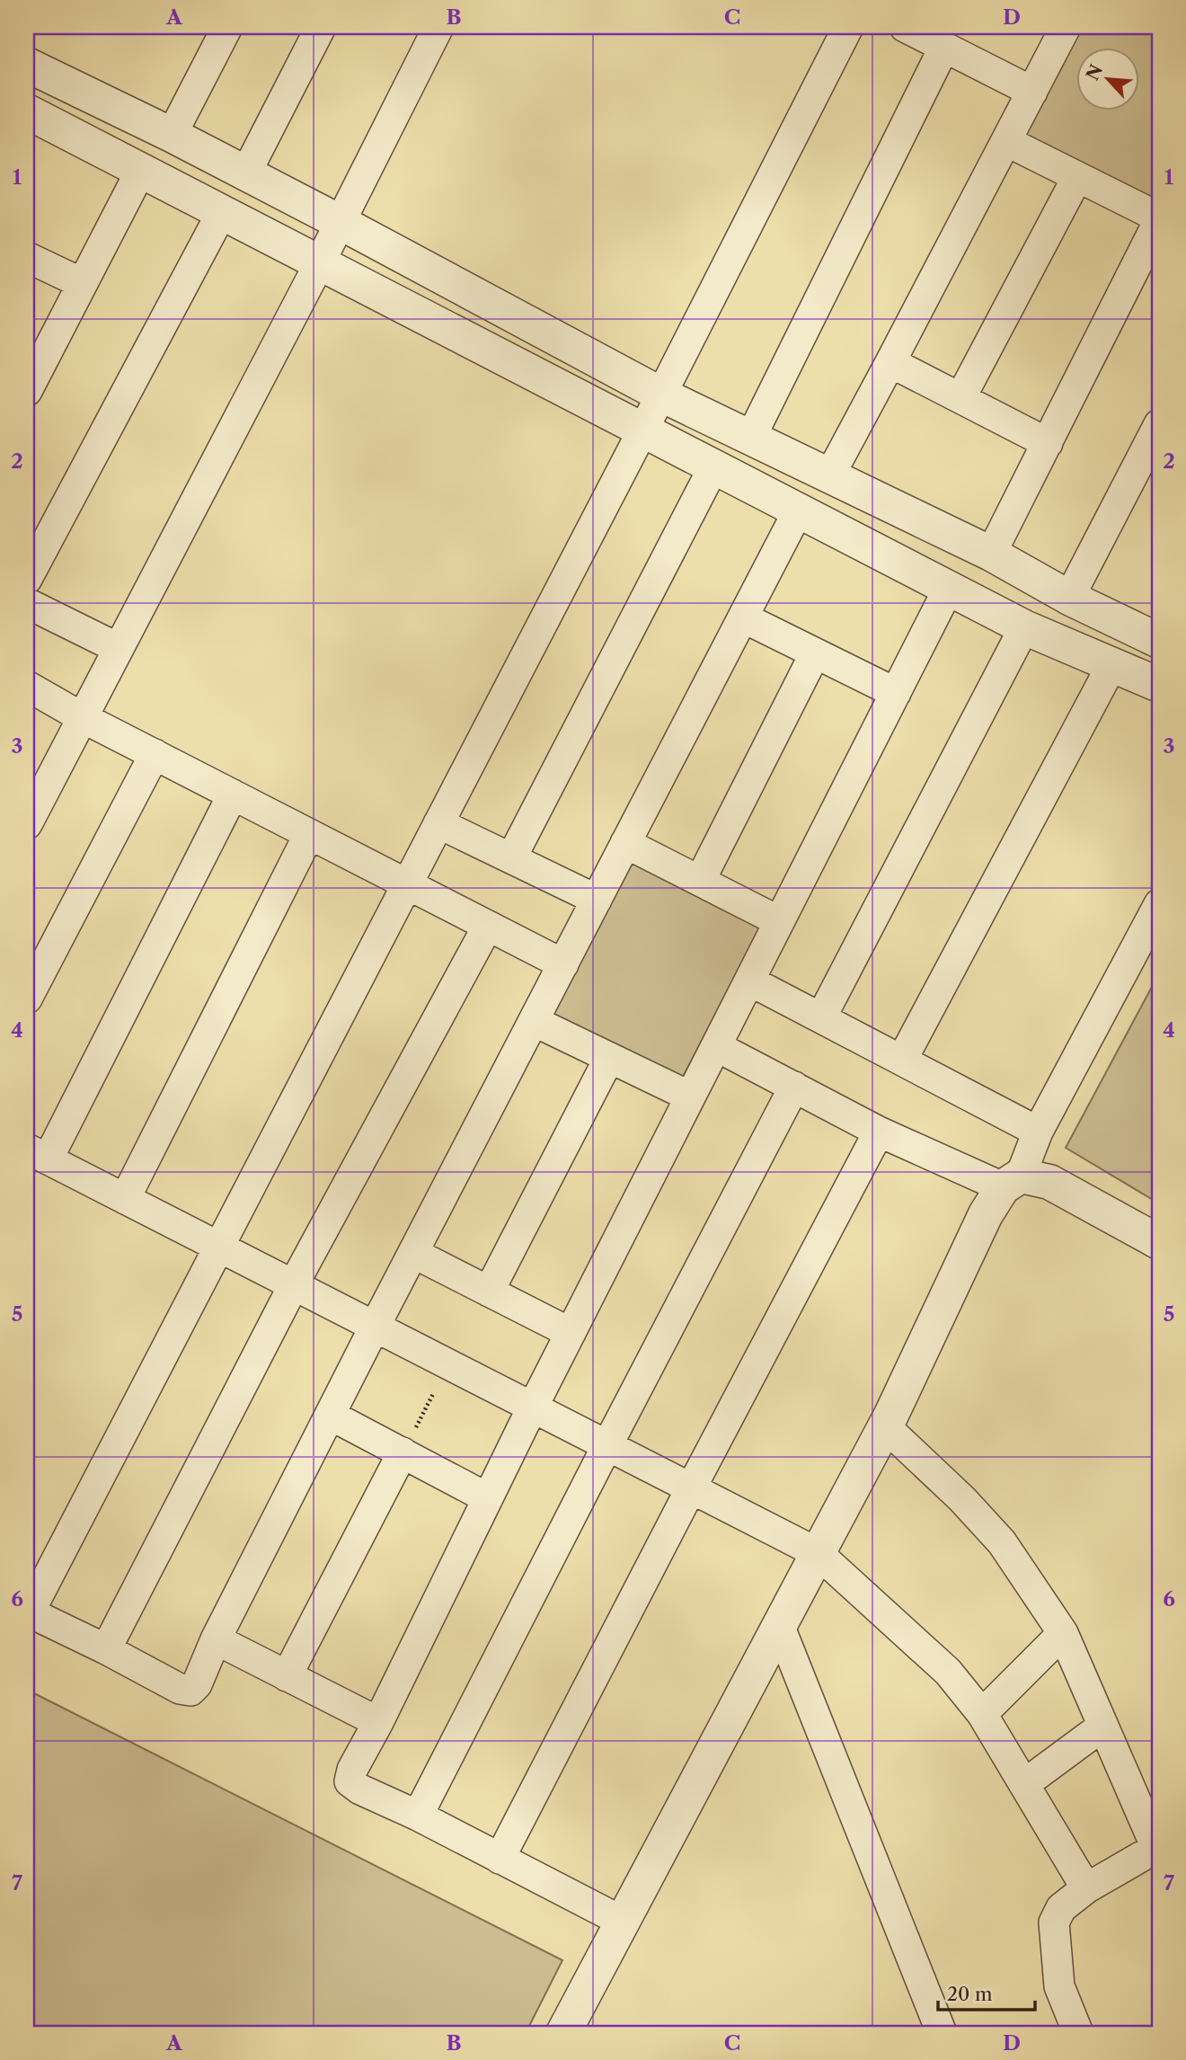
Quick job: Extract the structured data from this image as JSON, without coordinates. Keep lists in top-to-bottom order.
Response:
{
  "scale_bar": "20 m",
  "north": "top left",
  "grid": {
    "columns": [
      "A",
      "B",
      "C",
      "D"
    ],
    "rows": [
      "1",
      "2",
      "3",
      "4",
      "5",
      "6",
      "7"
    ]
  }
}
